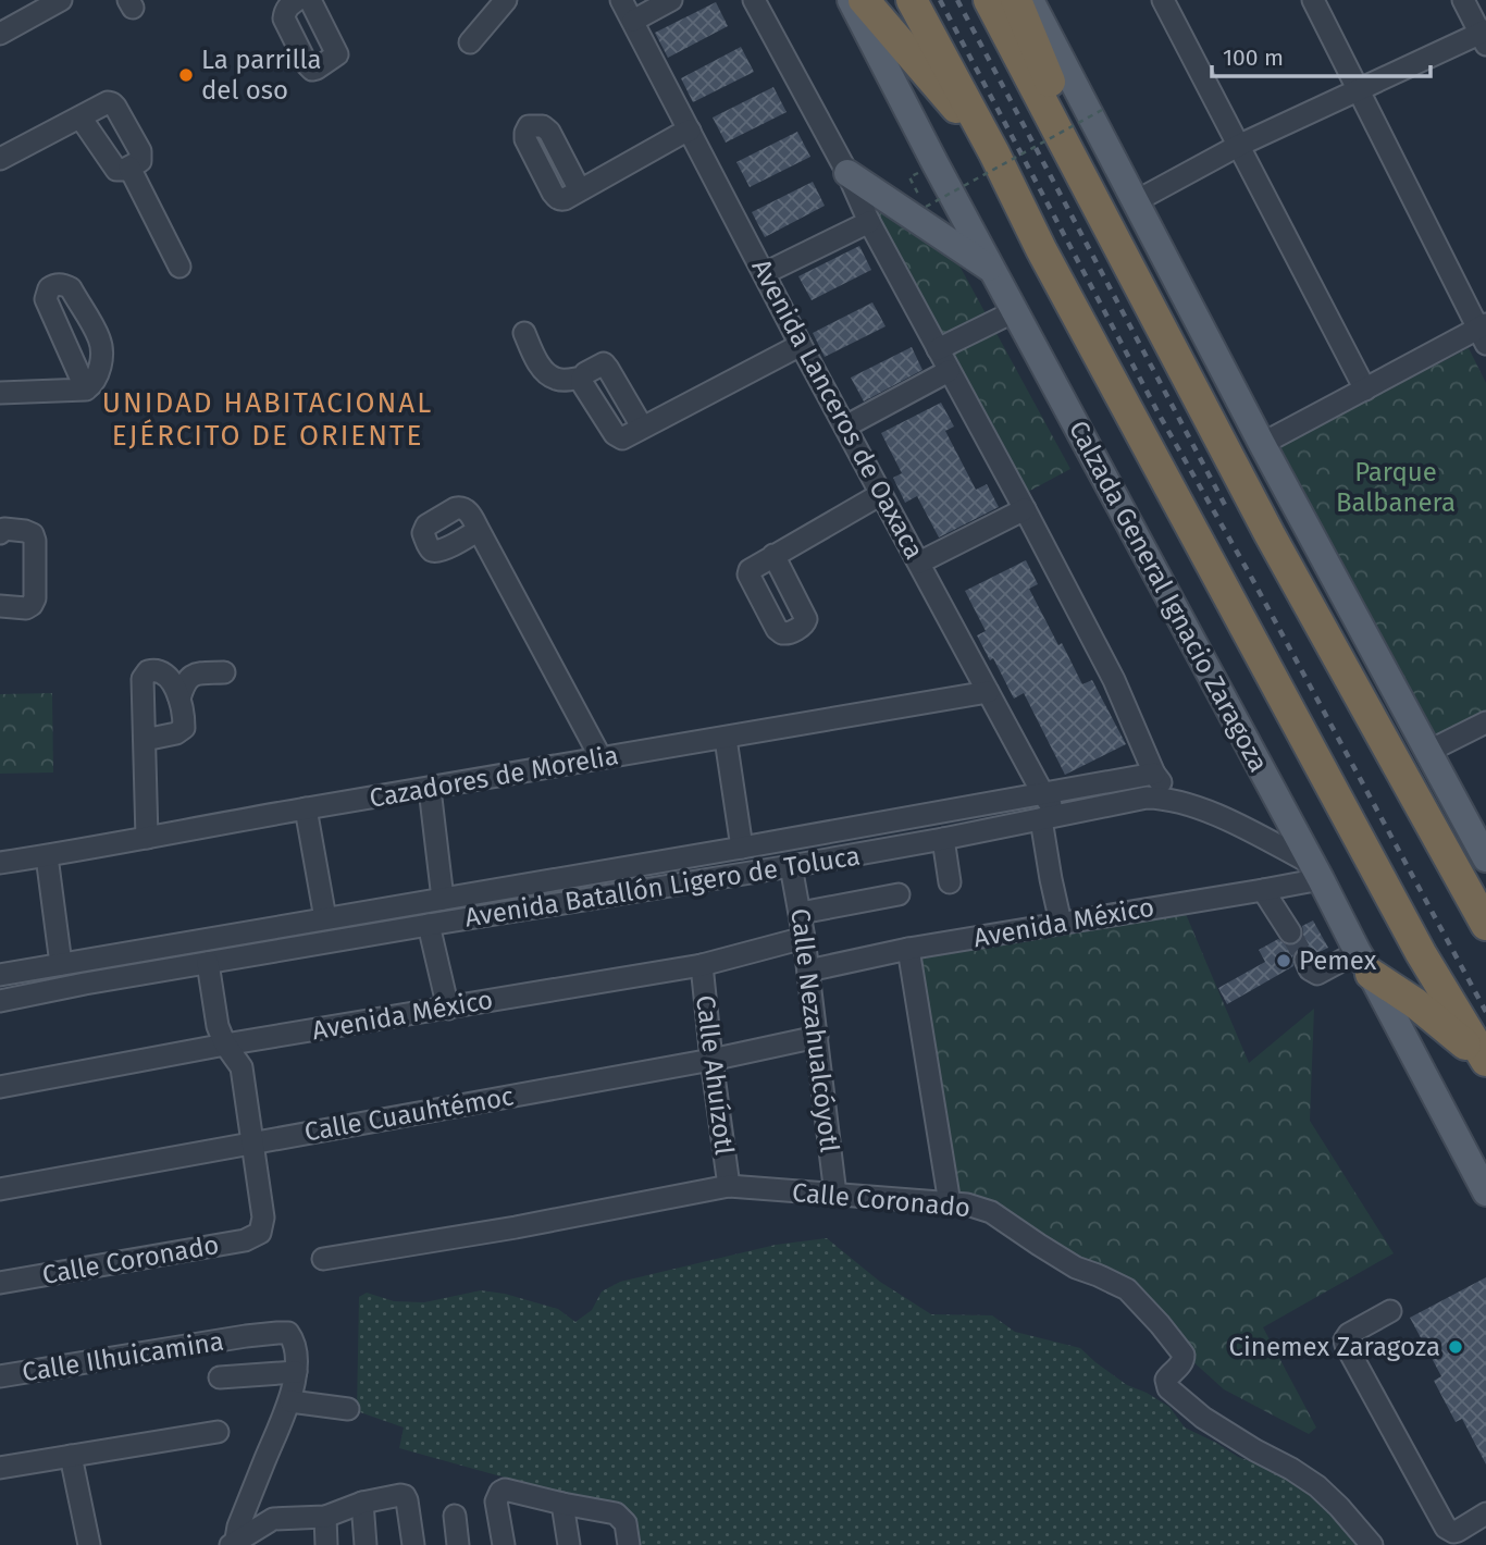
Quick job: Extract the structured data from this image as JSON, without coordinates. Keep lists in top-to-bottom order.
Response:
{
  "streets": {
    "highway": ["Calzada General Ignacio Zaragoza"],
    "street": [
      "Avenida Lanceros de Oaxaca",
      "Cazadores de Morelia",
      "Avenida Batallón Ligero de Toluca",
      "Avenida México",
      "Calle Nezahualcóyotl",
      "Calle Ahuízotl",
      "Calle Cuauhtémoc",
      "Calle Coronado",
      "Calle Ilhuicamina"
    ]
  },
  "crossings": [
    ["Avenida Lanceros de Oaxaca", "Cazadores de Morelia"],
    ["Avenida Lanceros de Oaxaca", "Avenida Batallón Ligero de Toluca"],
    ["Calzada General Ignacio Zaragoza", "Avenida Batallón Ligero de Toluca"],
    ["Calzada General Ignacio Zaragoza", "Avenida México"],
    ["Avenida Batallón Ligero de Toluca", "Avenida México"],
    ["Avenida Batallón Ligero de Toluca", "Calle Nezahualcóyotl"],
    ["Avenida México", "Calle Nezahualcóyotl"],
    ["Avenida México", "Calle Ahuízotl"],
    ["Calle Nezahualcóyotl", "Calle Cuauhtémoc"],
    ["Calle Nezahualcóyotl", "Calle Coronado"],
    ["Calle Ahuízotl", "Calle Cuauhtémoc"],
    ["Calle Ahuízotl", "Calle Coronado"],
    ["Calle Cuauhtémoc", "Calle Coronado"]
  ],
  "districts": ["UNIDAD HABITACIONAL EJÉRCITO DE ORIENTE"],
  "parks": ["Parque Balbanera"],
  "places": ["La parrilla del oso", "Pemex", "Cinemex Zaragoza"],
  "scale_bar": "100 m"
}
